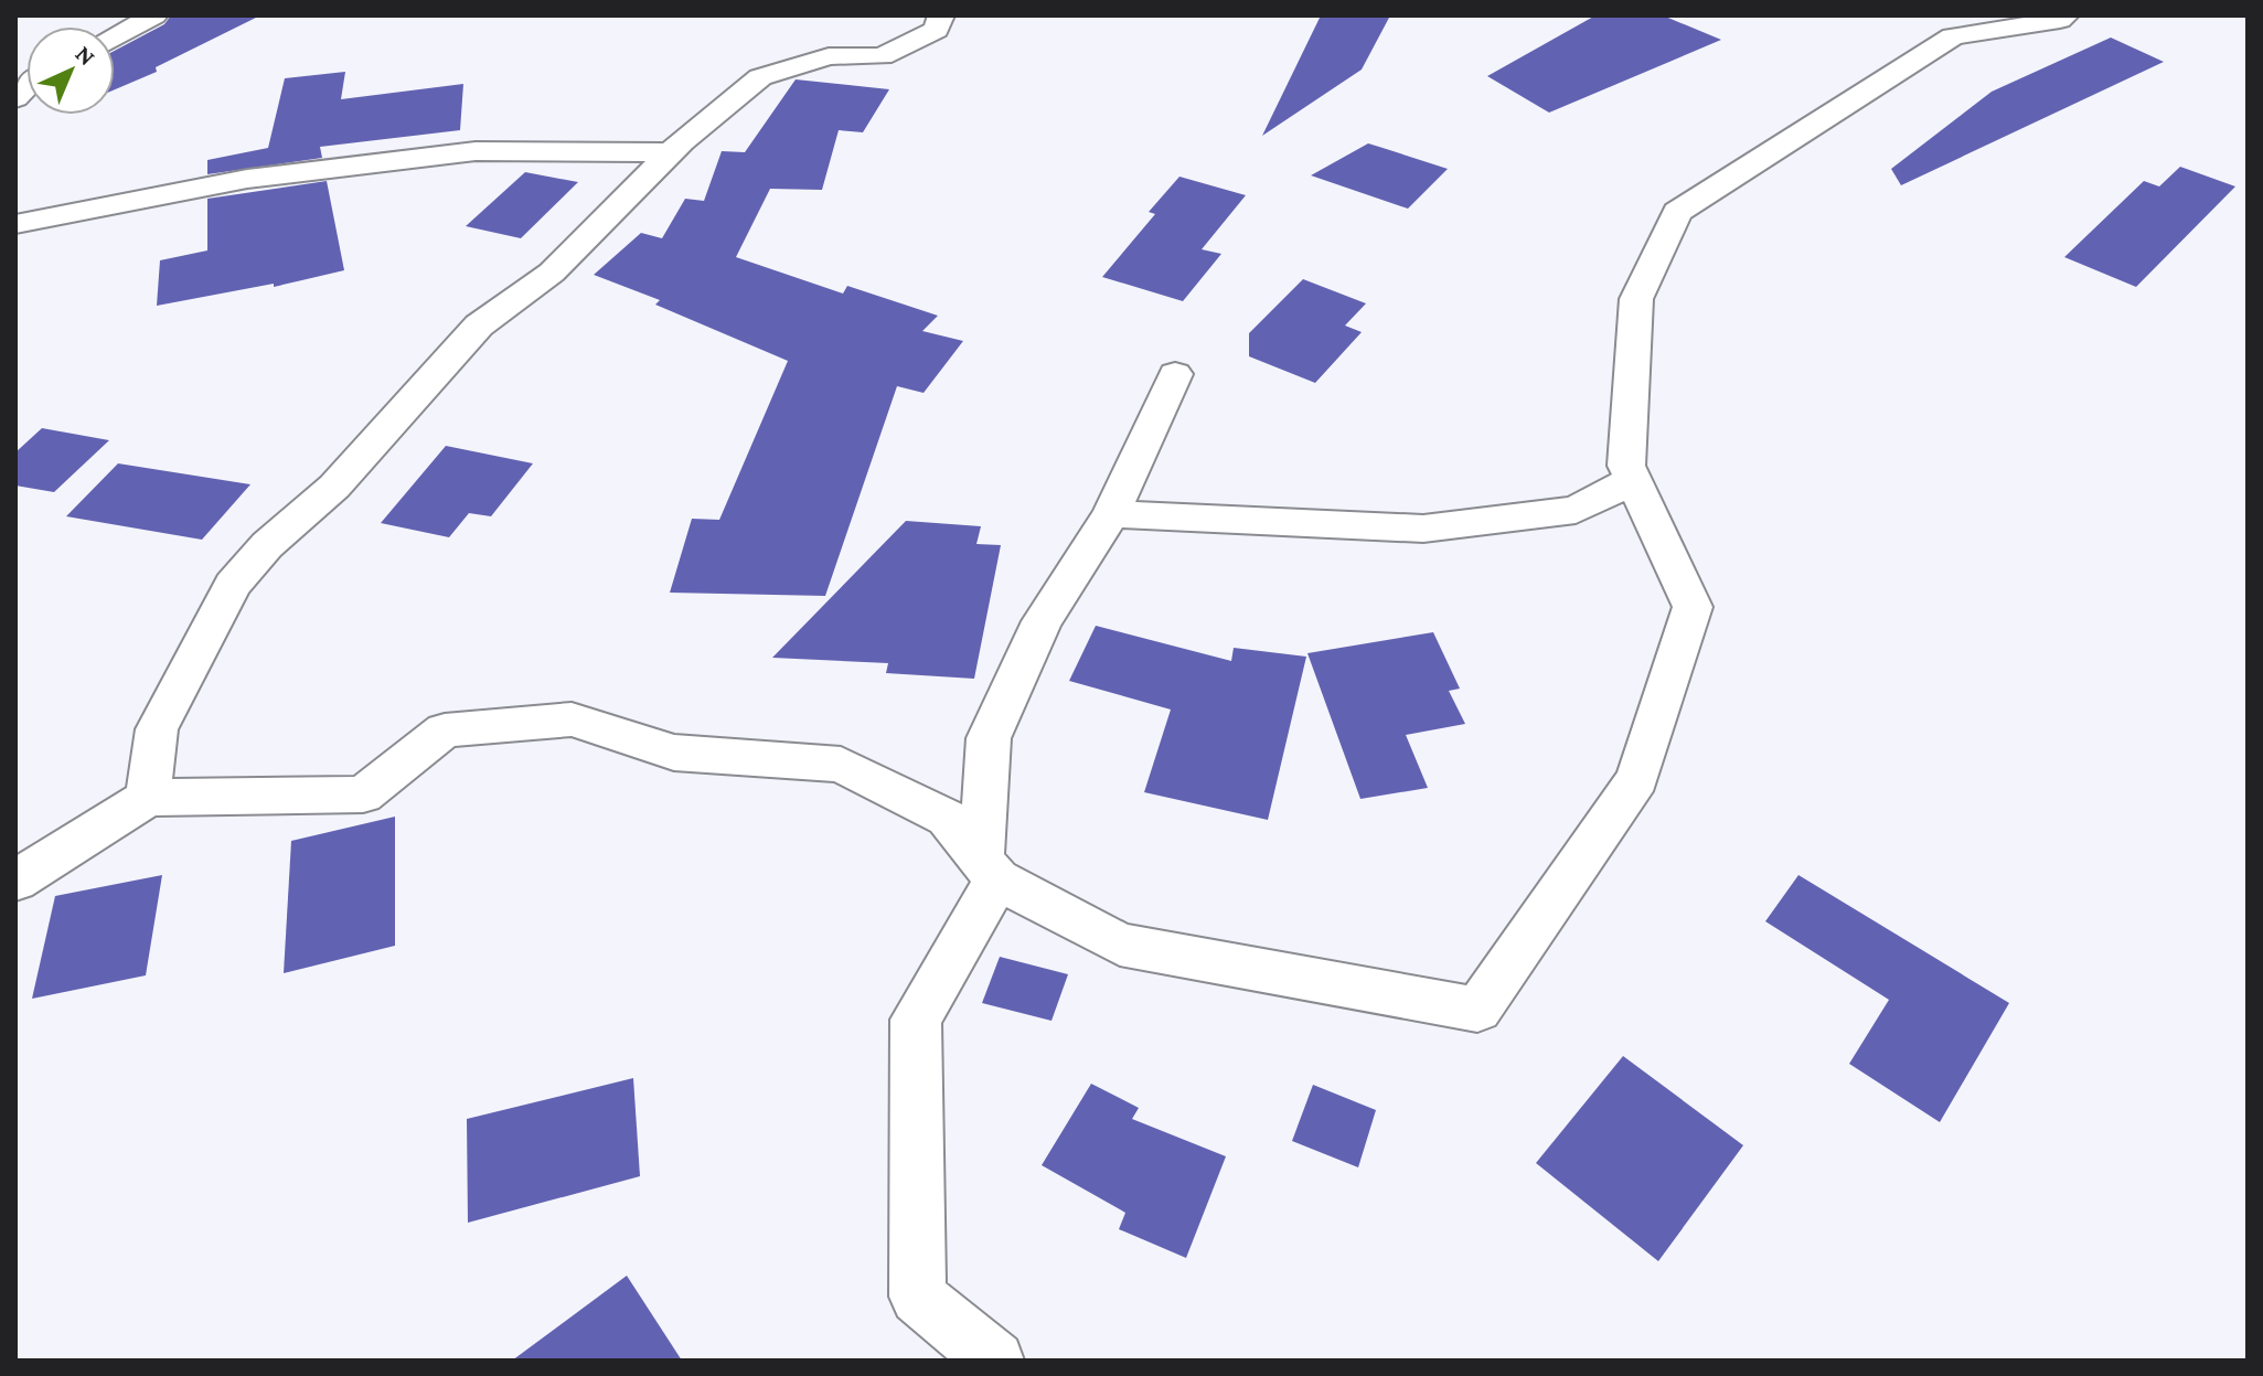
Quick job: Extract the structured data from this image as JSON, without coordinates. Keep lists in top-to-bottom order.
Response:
{
  "north": "top right"
}
